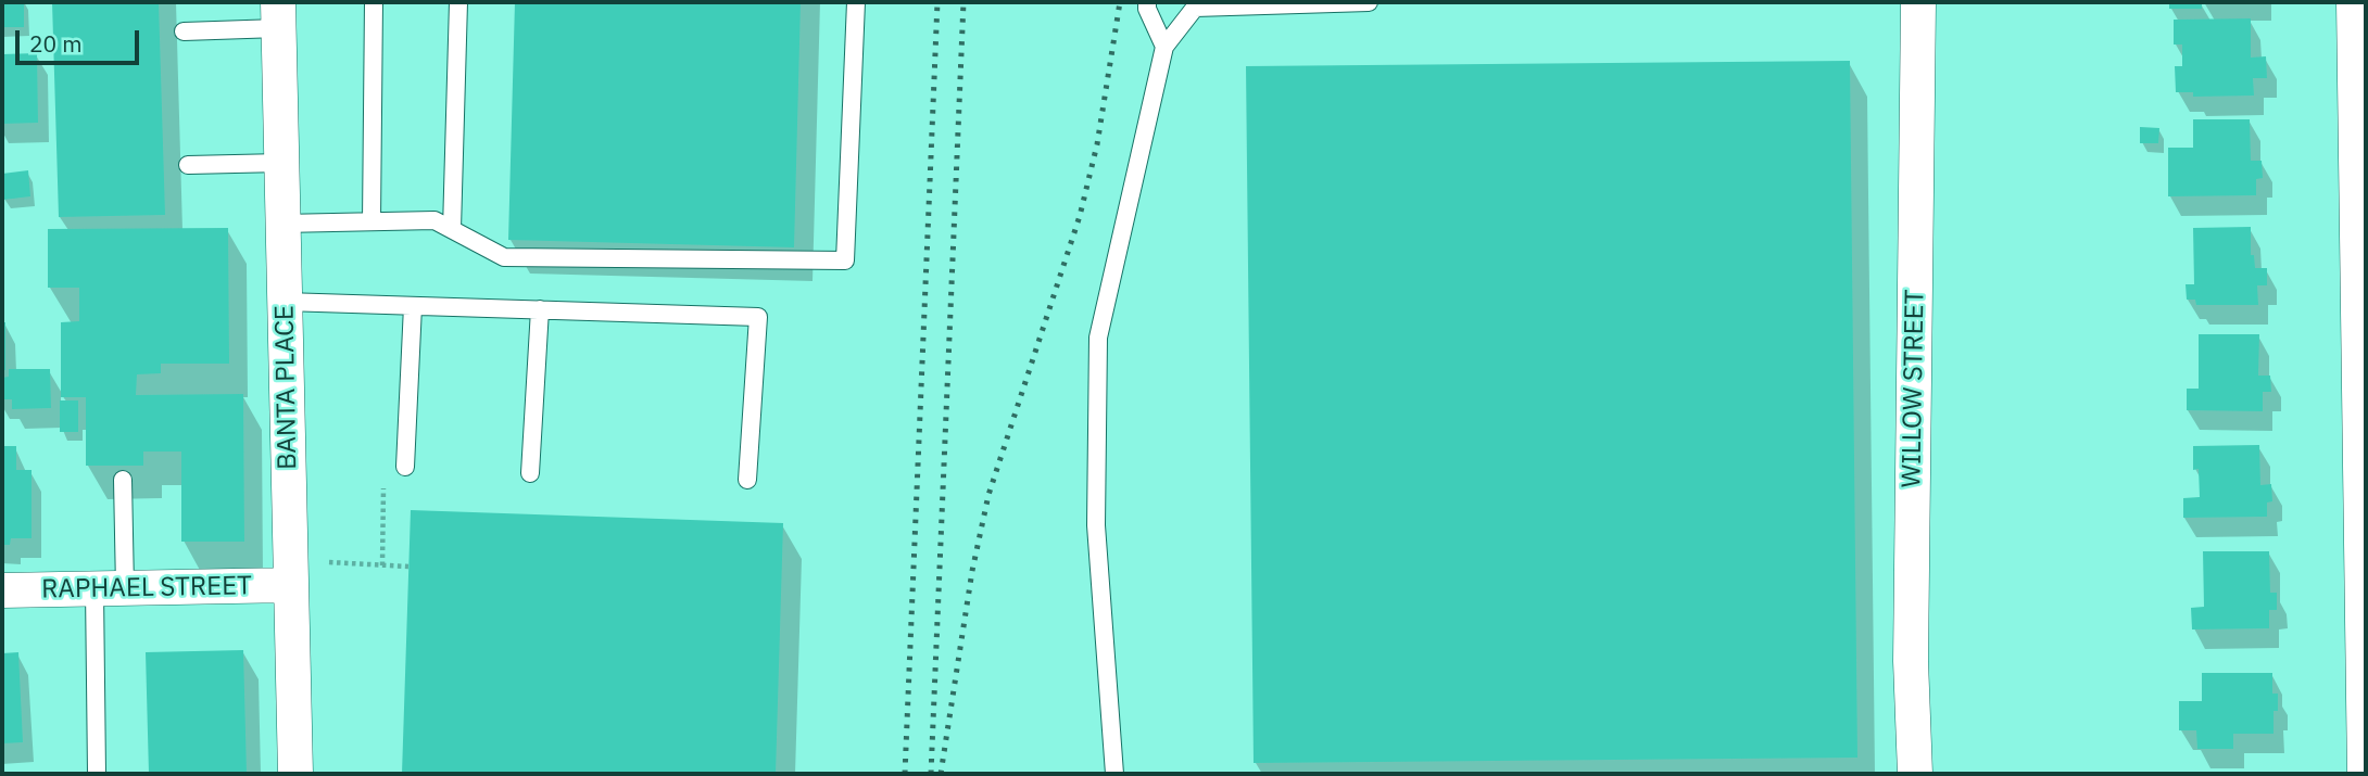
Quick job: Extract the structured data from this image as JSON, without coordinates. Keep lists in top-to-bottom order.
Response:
{
  "streets": {
    "street": ["BANTA PLACE", "WILLOW STREET", "RAPHAEL STREET"]
  },
  "crossings": [
    ["BANTA PLACE", "RAPHAEL STREET"]
  ],
  "scale_bar": "20 m"
}
